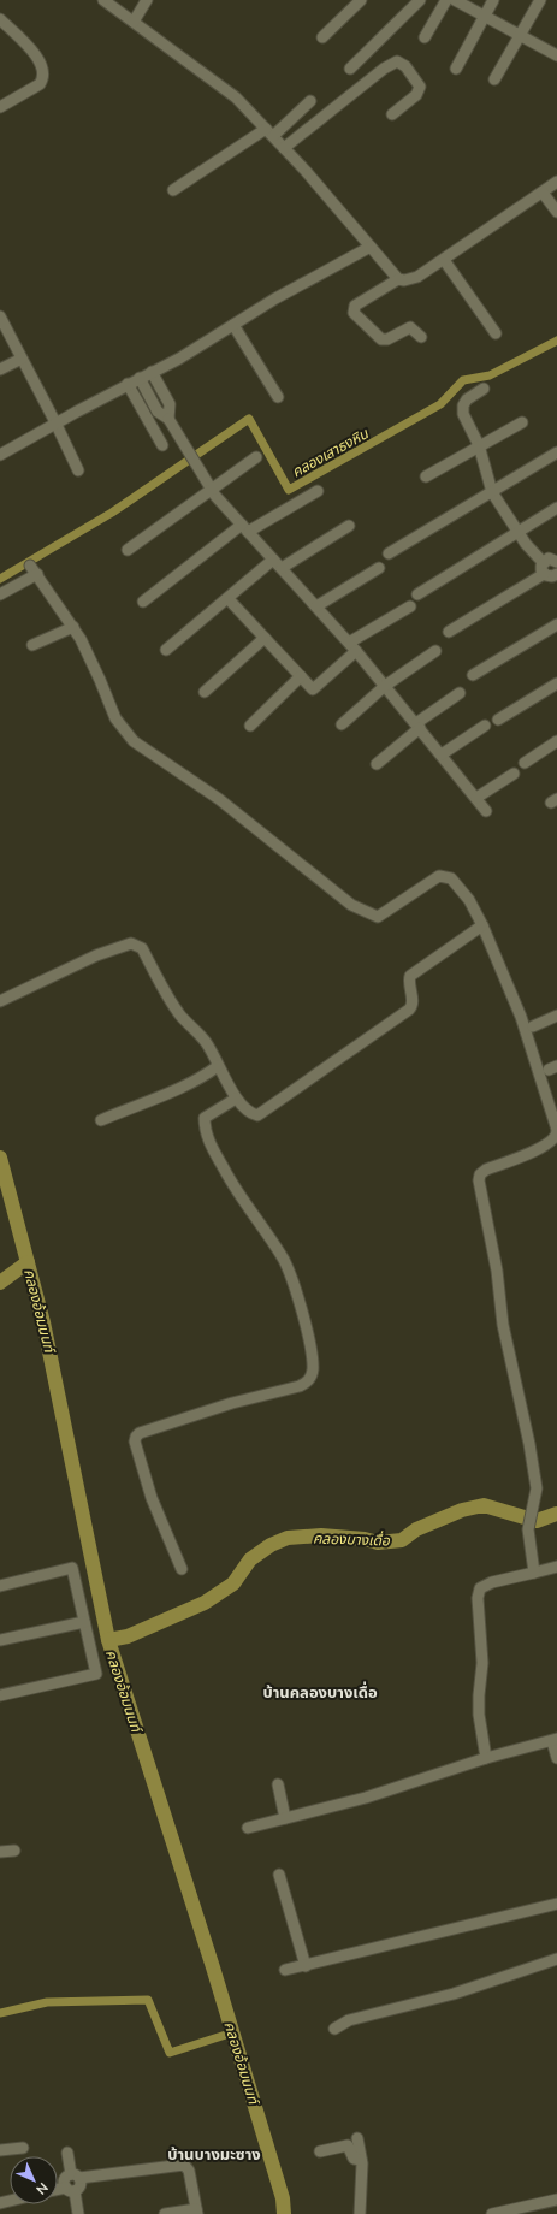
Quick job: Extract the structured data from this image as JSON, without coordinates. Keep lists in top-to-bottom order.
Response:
{
  "districts": ["บ้านคลองบางเดื่อ", "บ้านบางมะซาง"],
  "water": ["คลองเสาธงหิน", "คลองอ้อมนนท์", "คลองบางเดื่อ"],
  "north": "bottom right"
}
